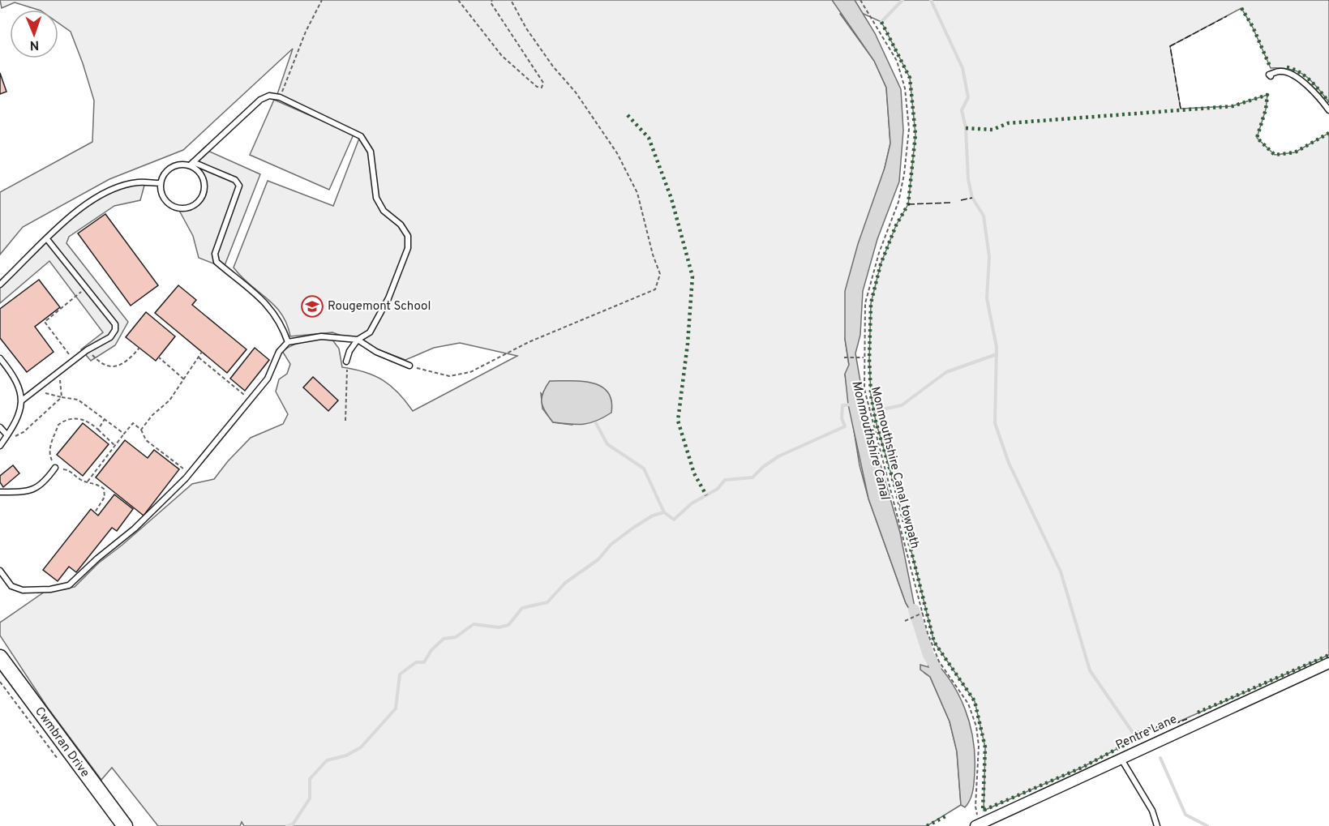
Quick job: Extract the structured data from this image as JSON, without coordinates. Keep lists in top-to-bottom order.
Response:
{
  "streets": {
    "main road": ["Cwmbran Drive"],
    "street": ["Pentre Lane"],
    "path": ["Monmouthshire Canal towpath"]
  },
  "crossings": [
    ["Monmouthshire Canal towpath", "Pentre Lane"]
  ],
  "water": ["Monmouthshire Canal"],
  "places": {
    "school or university": ["Rougemont School"]
  },
  "north": "bottom"
}
